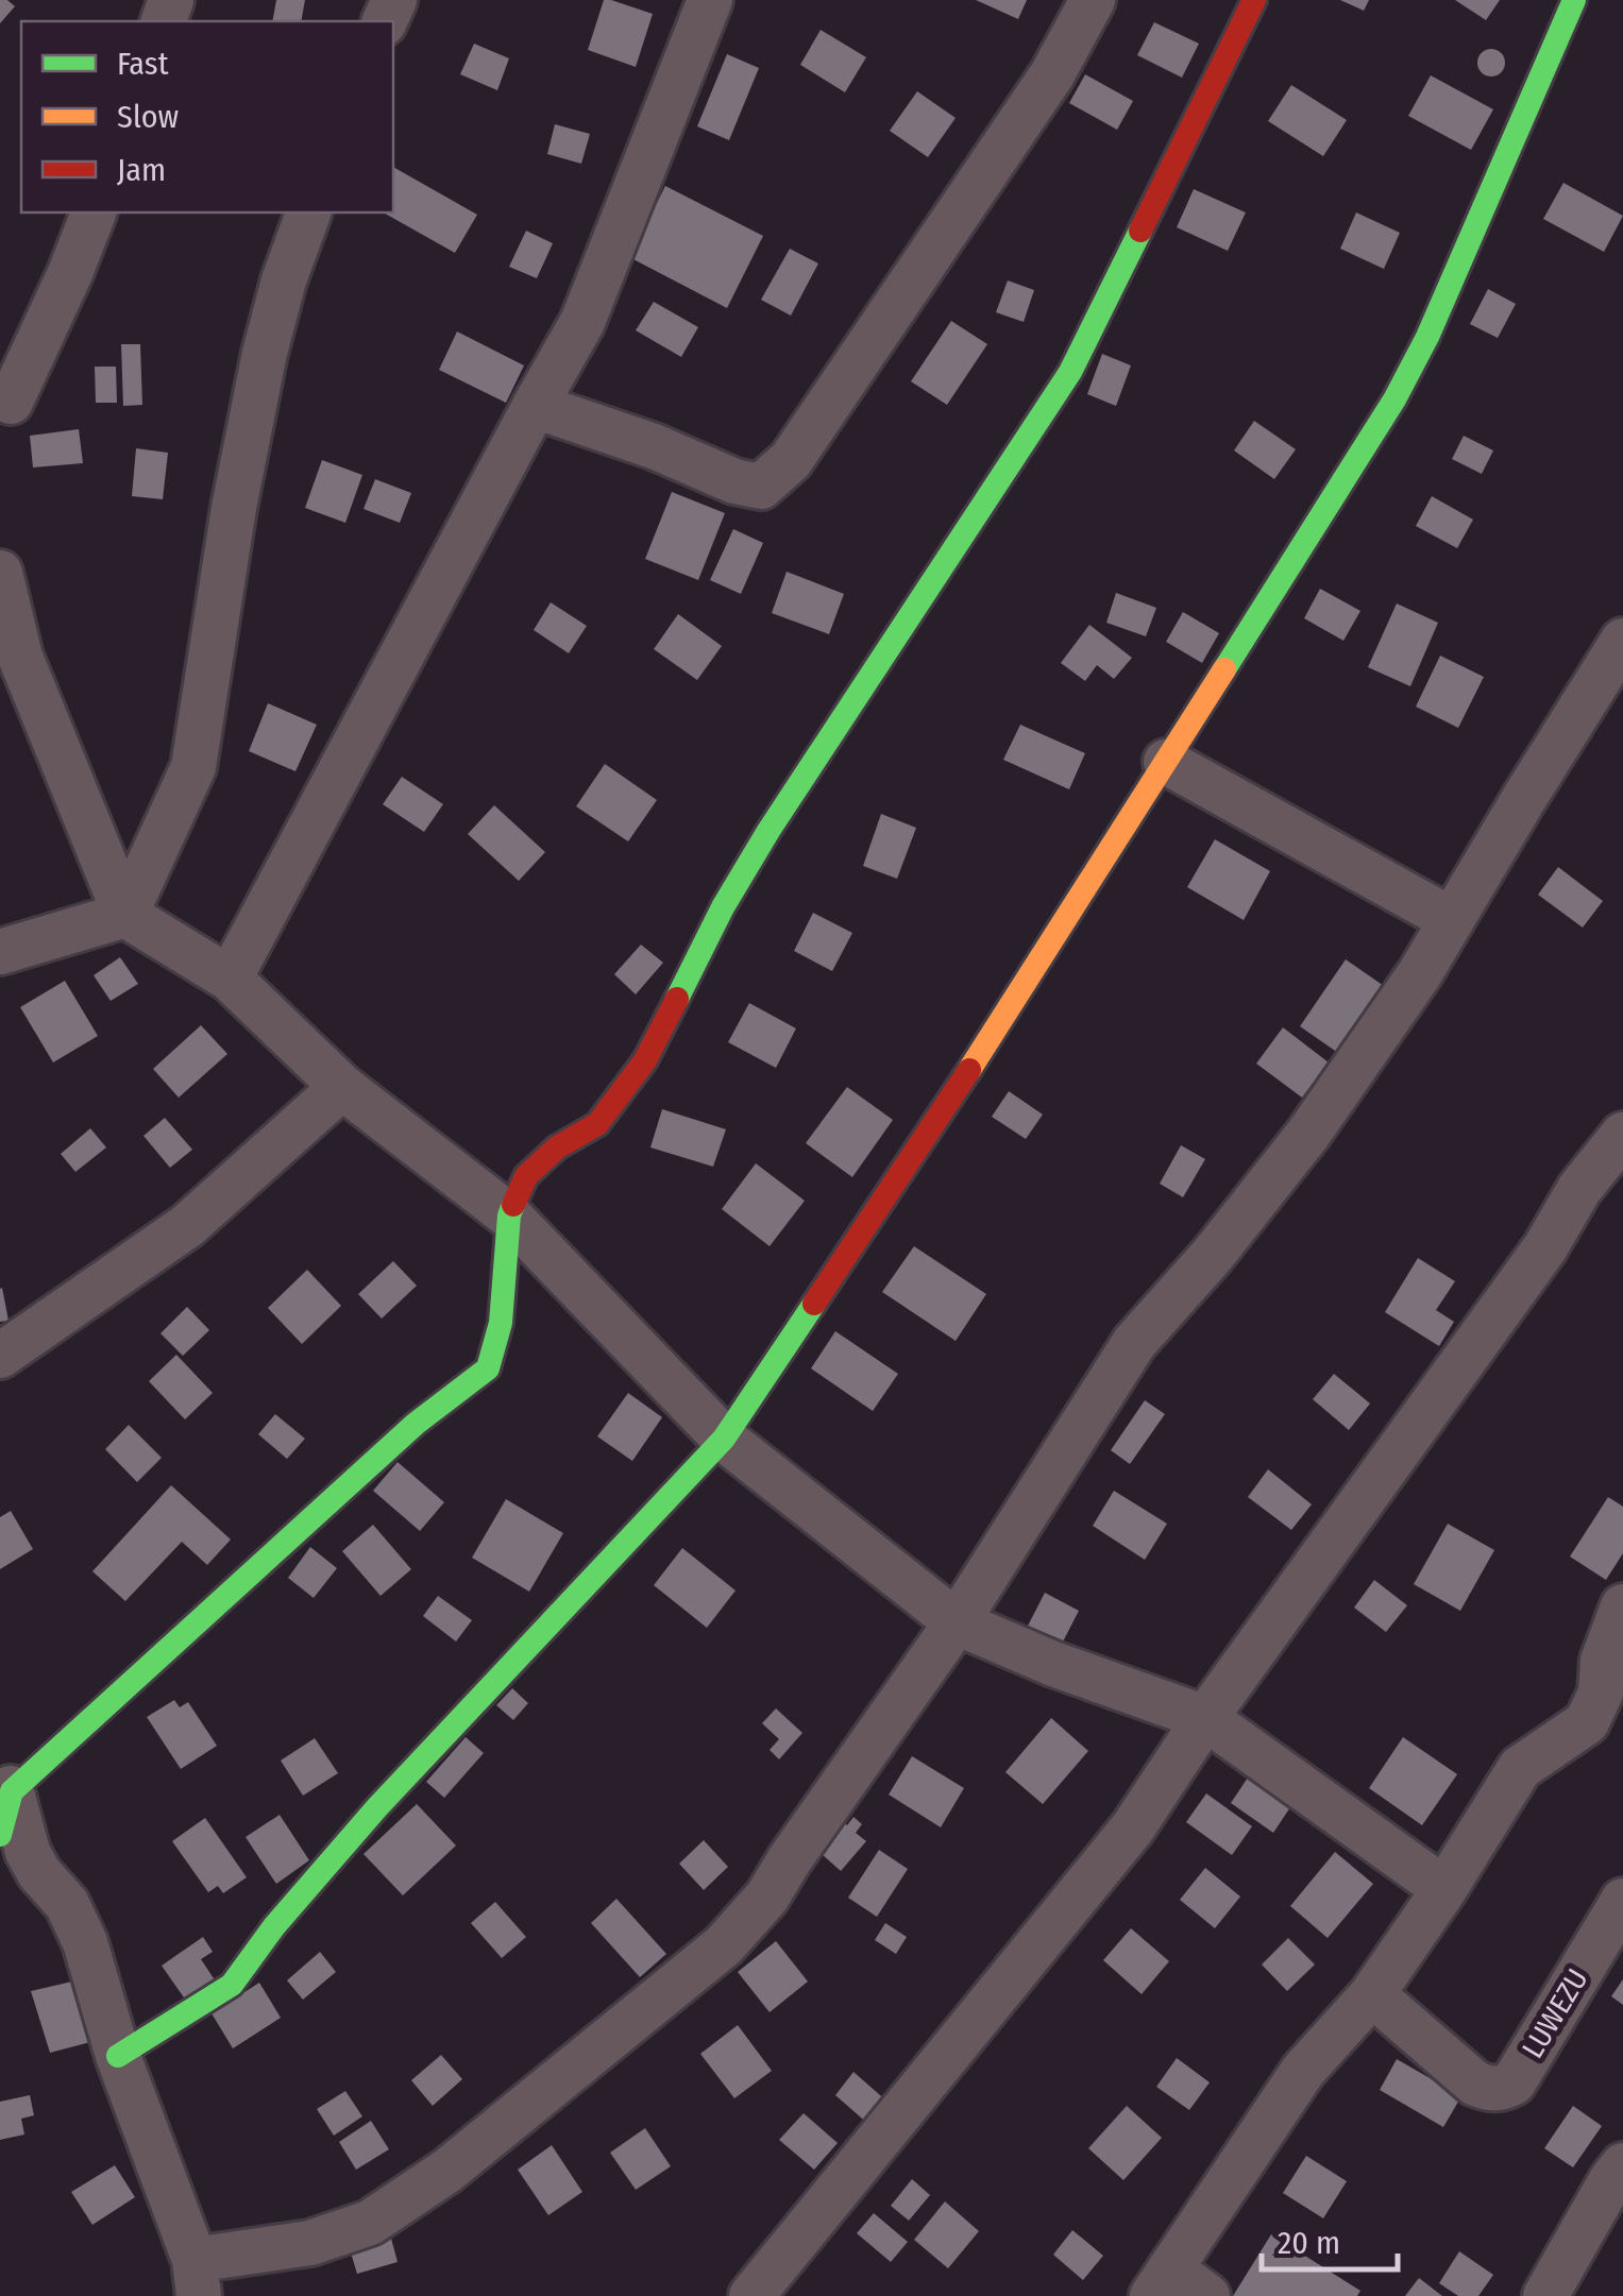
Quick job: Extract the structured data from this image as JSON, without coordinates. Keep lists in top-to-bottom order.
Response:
{
  "streets": {
    "street": ["LUWEZU"]
  },
  "legend": ["Fast", "Slow", "Jam"],
  "scale_bar": "20 m"
}
